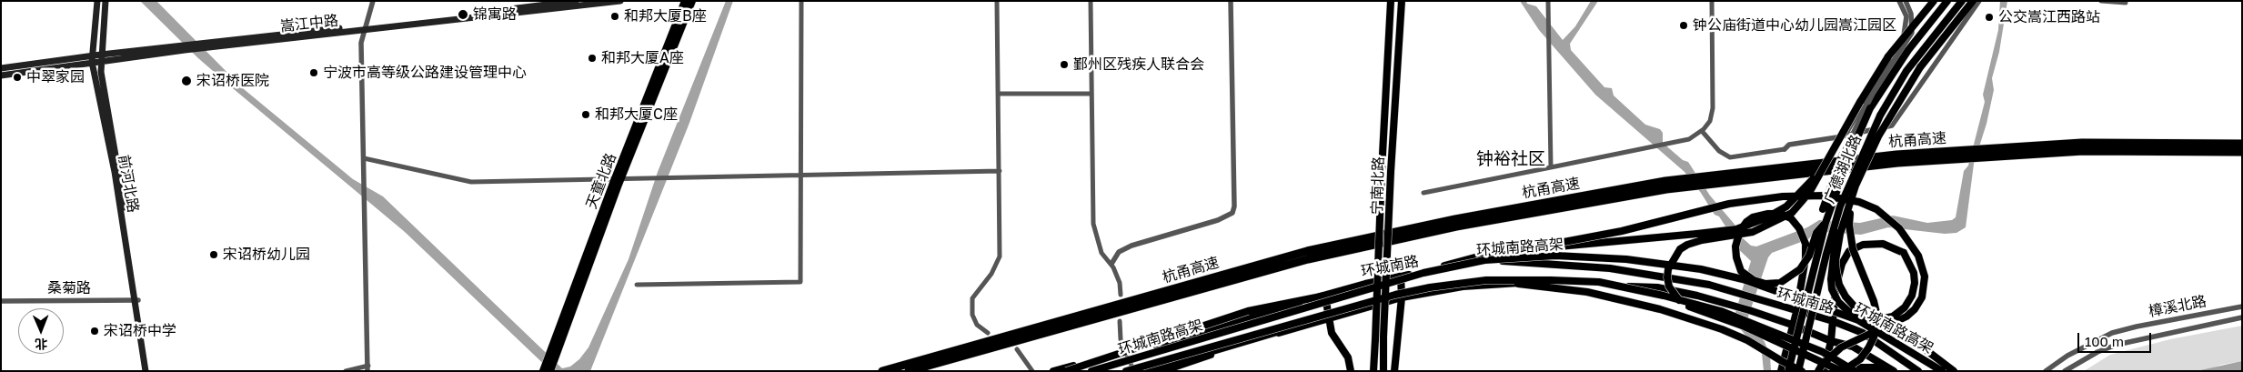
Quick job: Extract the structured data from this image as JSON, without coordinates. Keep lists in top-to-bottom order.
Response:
{
  "streets": {
    "highway": ["杭甬高速"],
    "main road": [
      "嵩江中路",
      "广德湖北路",
      "天童北路",
      "前河北路",
      "宁南北路",
      "环城南路高架",
      "环城南路"
    ],
    "street": ["桑菊路", "樟溪北路"]
  },
  "crossings": [
    ["嵩江中路", "前河北路"],
    ["前河北路", "桑菊路"]
  ],
  "districts": ["钟裕社区"],
  "places": [
    "锦寓路",
    "和邦大厦B座",
    "公交嵩江西路站",
    "钟公庙街道中心幼儿园嵩江园区",
    "和邦大厦A座",
    "鄞州区残疾人联合会",
    "宁波市高等级公路建设管理中心",
    "中翠家园",
    "宋诏桥医院",
    "和邦大厦C座",
    "宋诏桥幼儿园",
    "宋诏桥中学"
  ],
  "scale_bar": "100 m",
  "north": "bottom"
}
